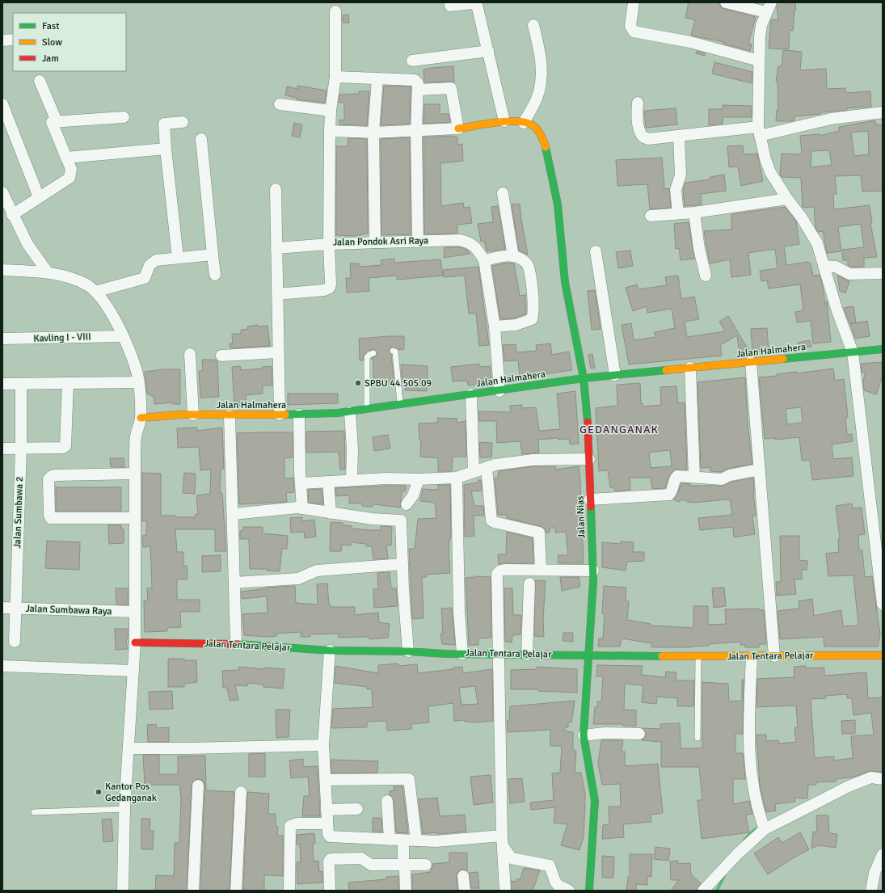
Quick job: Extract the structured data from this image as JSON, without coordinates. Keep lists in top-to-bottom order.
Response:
{
  "streets": {
    "street": [
      "Jalan Pondok Asri Raya",
      "Kavling I - VIII",
      "Jalan Halmahera",
      "Jalan Sumbawa 2",
      "Jalan Nias",
      "Jalan Sumbawa Raya",
      "Jalan Tentara Pelajar"
    ]
  },
  "crossings": [
    ["Jalan Pondok Asri Raya", "Jalan Halmahera"],
    ["Jalan Halmahera", "Jalan Nias"],
    ["Jalan Sumbawa 2", "Jalan Sumbawa Raya"],
    ["Jalan Nias", "Jalan Tentara Pelajar"]
  ],
  "districts": ["GEDANGANAK"],
  "places": ["SPBU 44.505.09", "Kantor Pos Gedanganak"],
  "legend": ["Fast", "Slow", "Jam"]
}
